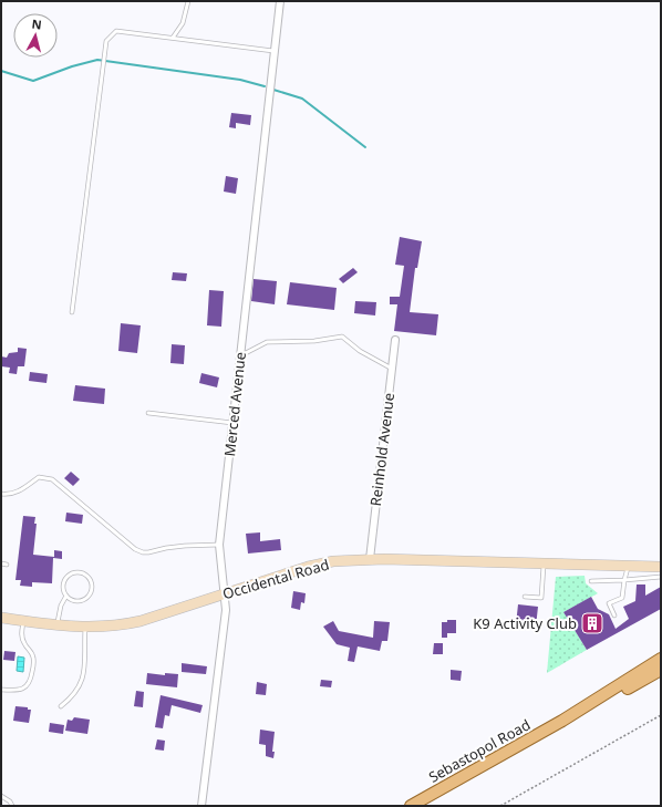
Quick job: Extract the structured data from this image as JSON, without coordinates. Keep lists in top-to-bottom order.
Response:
{
  "streets": {
    "main road": ["Sebastopol Road"],
    "street": ["Merced Avenue", "Reinhold Avenue", "Occidental Road"]
  },
  "crossings": [
    ["Merced Avenue", "Occidental Road"],
    ["Reinhold Avenue", "Occidental Road"]
  ],
  "places": {
    "building": ["K9 Activity Club"]
  },
  "north": "top"
}
